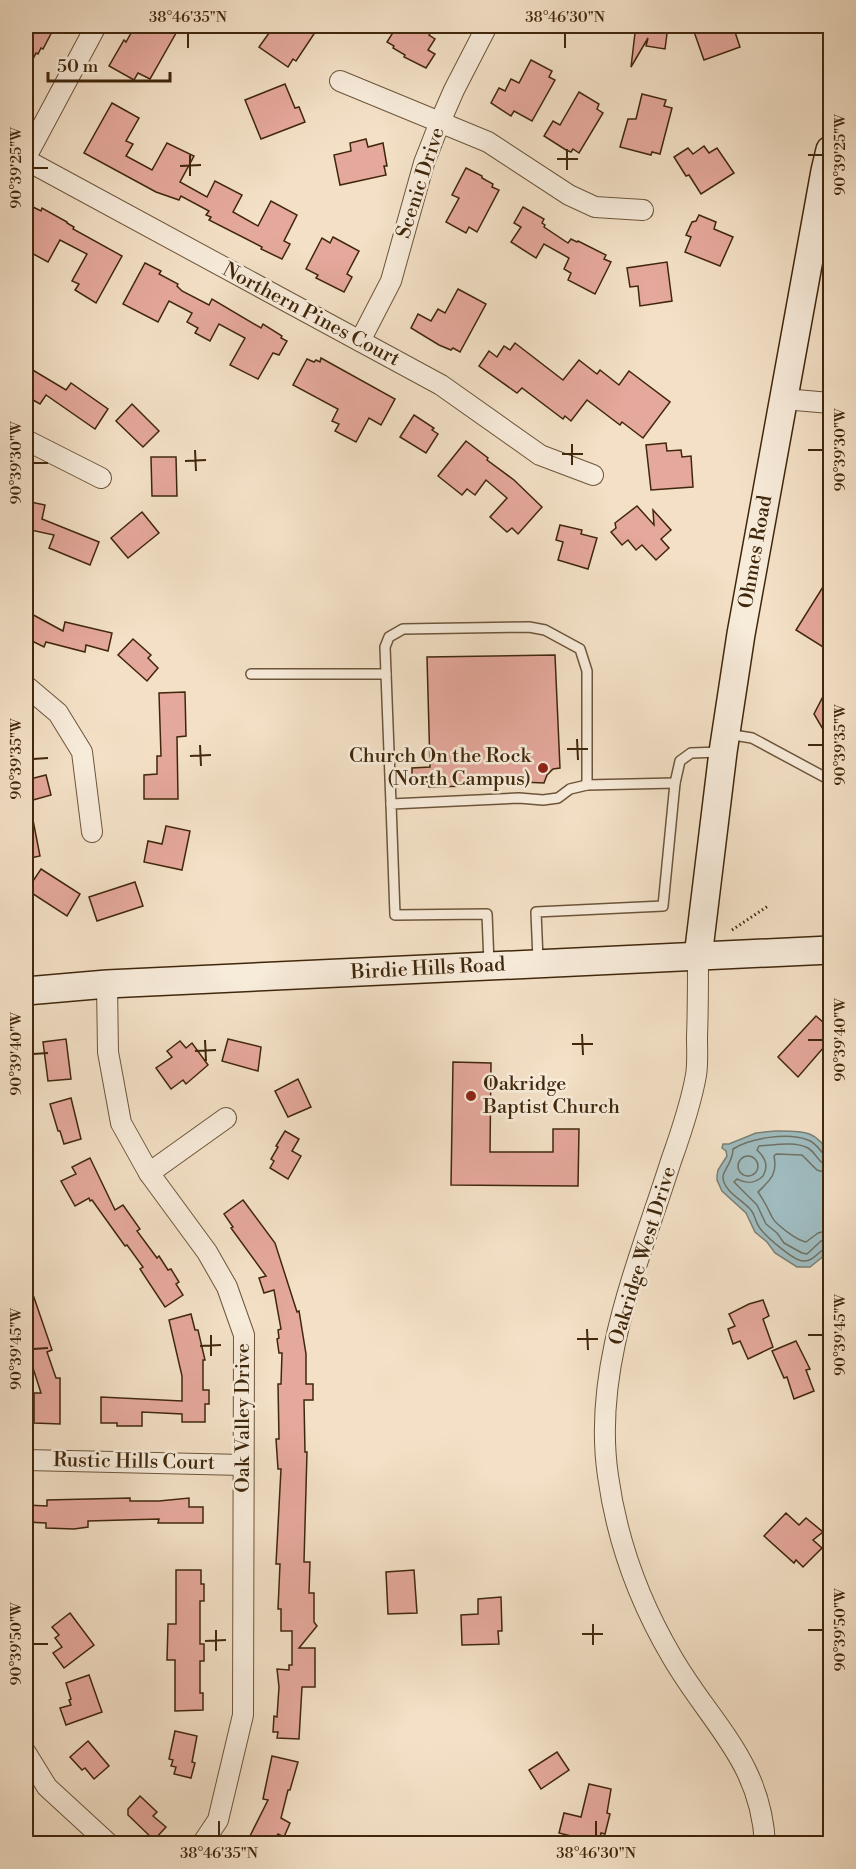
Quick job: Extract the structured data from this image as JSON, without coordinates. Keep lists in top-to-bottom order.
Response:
{
  "streets": {
    "main road": ["Ohmes Road", "Birdie Hills Road"],
    "street": [
      "Scenic Drive",
      "Northern Pines Court",
      "Oakridge West Drive",
      "Oak Valley Drive",
      "Rustic Hills Court"
    ]
  },
  "crossings": [
    ["Scenic Drive", "Northern Pines Court"],
    ["Ohmes Road", "Birdie Hills Road"],
    ["Ohmes Road", "Oakridge West Drive"],
    ["Birdie Hills Road", "Oakridge West Drive"],
    ["Birdie Hills Road", "Oak Valley Drive"],
    ["Oak Valley Drive", "Rustic Hills Court"]
  ],
  "places": ["Church On the Rock (North Campus)", "Oakridge Baptist Church"],
  "scale_bar": "50 m",
  "coordinates": [
    "38°46'35\"N",
    "38°46'30\"N",
    "90°39'25\"W",
    "90°39'30\"W",
    "90°39'35\"W",
    "90°39'40\"W",
    "90°39'45\"W",
    "90°39'50\"W"
  ]
}
